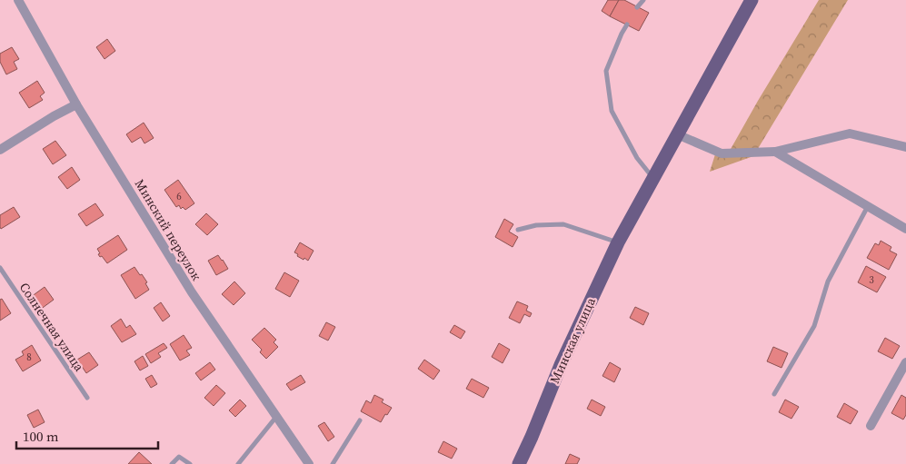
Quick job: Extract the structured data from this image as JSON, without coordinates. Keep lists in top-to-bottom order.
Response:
{
  "streets": {
    "main road": ["Минская улица"],
    "street": ["Минский переулок"],
    "lane": ["Солнечная улица"]
  },
  "house_numbers": ["6", "3", "8"],
  "scale_bar": "100 m"
}
